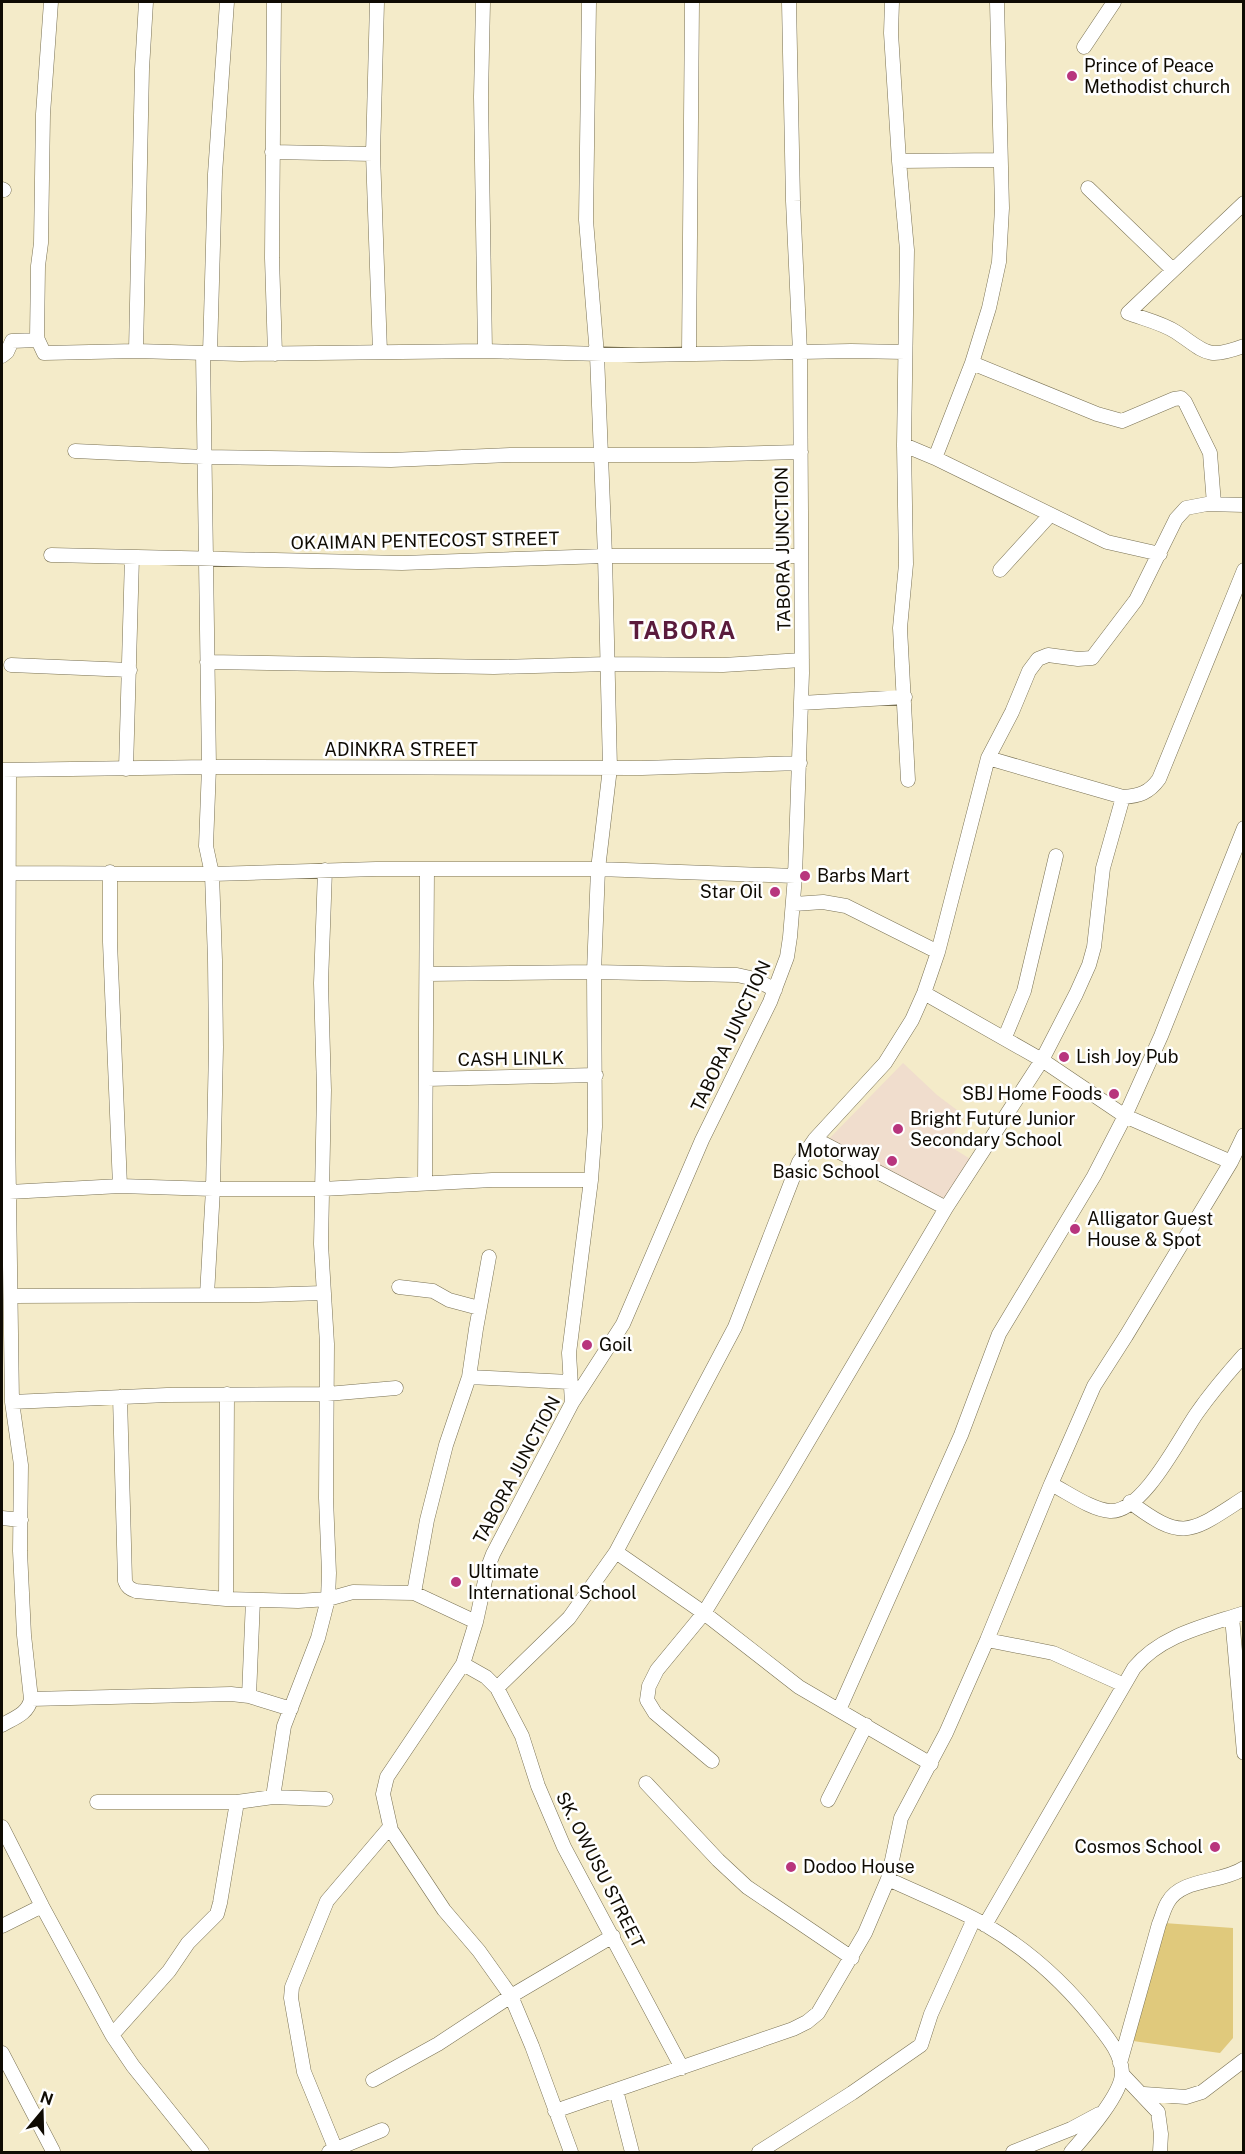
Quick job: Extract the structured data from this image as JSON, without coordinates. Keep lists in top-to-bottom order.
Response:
{
  "streets": {
    "street": [
      "OKAIMAN PENTECOST STREET",
      "TABORA JUNCTION",
      "ADINKRA STREET",
      "CASH LINLK",
      "SK. OWUSU STREET"
    ]
  },
  "crossings": [
    ["OKAIMAN PENTECOST STREET", "TABORA JUNCTION"],
    ["TABORA JUNCTION", "ADINKRA STREET"],
    ["TABORA JUNCTION", "SK. OWUSU STREET"]
  ],
  "districts": ["TABORA"],
  "places": [
    "Prince of Peace Methodist church",
    "Barbs Mart",
    "Star Oil",
    "Lish Joy Pub",
    "SBJ Home Foods",
    "Bright Future Junior Secondary School",
    "Motorway Basic School",
    "Alligator Guest House & Spot",
    "Goil",
    "Ultimate International School",
    "Cosmos School",
    "Dodoo House"
  ],
  "north": "top"
}
